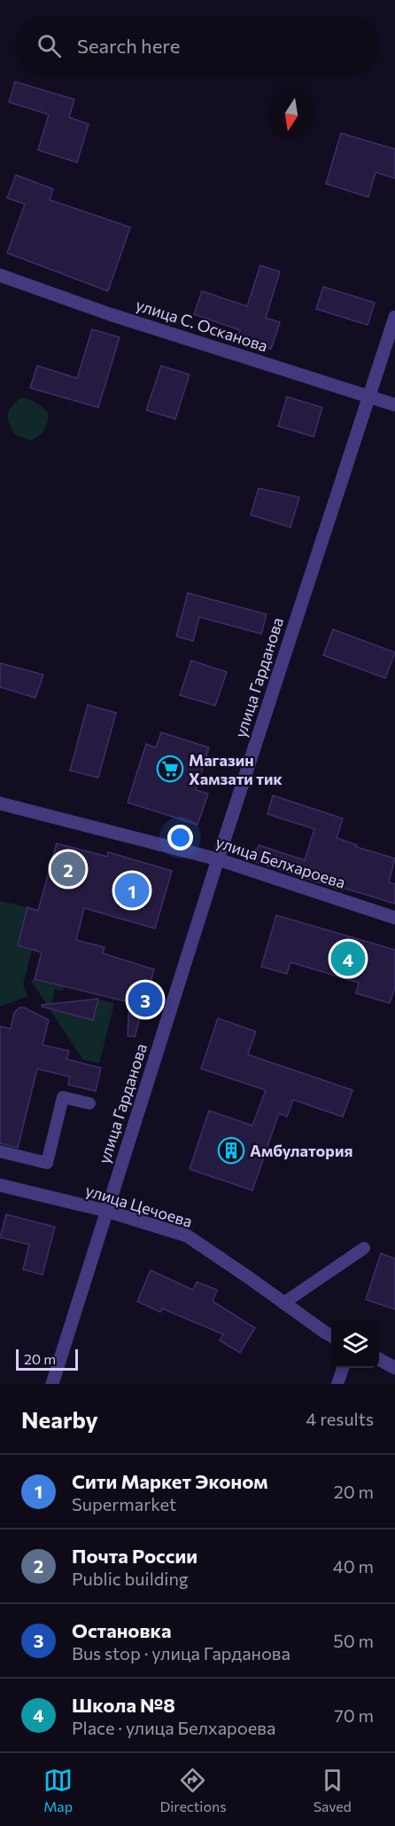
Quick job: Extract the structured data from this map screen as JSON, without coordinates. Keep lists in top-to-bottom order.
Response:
{
  "streets": {
    "street": [
      "улица С. Осканова",
      "улица Гарданова",
      "улица Белхароева",
      "улица Цечоева"
    ]
  },
  "crossings": [
    ["улица С. Осканова", "улица Гарданова"],
    ["улица Гарданова", "улица Белхароева"],
    ["улица Гарданова", "улица Цечоева"]
  ],
  "places": {
    "supermarket": ["Магазин Хамзати тик"],
    "building": ["Амбулатория"]
  },
  "scale_bar": "20 m",
  "north": "bottom",
  "page": {
    "search": "Search here",
    "pins": [
      "2",
      "1",
      "4",
      "3"
    ],
    "scale": "20 m",
    "heading": ["Nearby", "4 results"],
    "list": [
      {
        "mark": "1",
        "name": "Сити Маркет Эконом",
        "note": "Supermarket",
        "value": "20 m"
      },
      {
        "mark": "2",
        "name": "Почта России",
        "note": "Public building",
        "value": "40 m"
      },
      {
        "mark": "3",
        "name": "Остановка",
        "note": "Bus stop · улица Гарданова",
        "value": "50 m"
      },
      {
        "mark": "4",
        "name": "Школа №8",
        "note": "Place · улица Белхароева",
        "value": "70 m"
      }
    ],
    "nav": ["Map", "Directions", "Saved"]
  }
}
